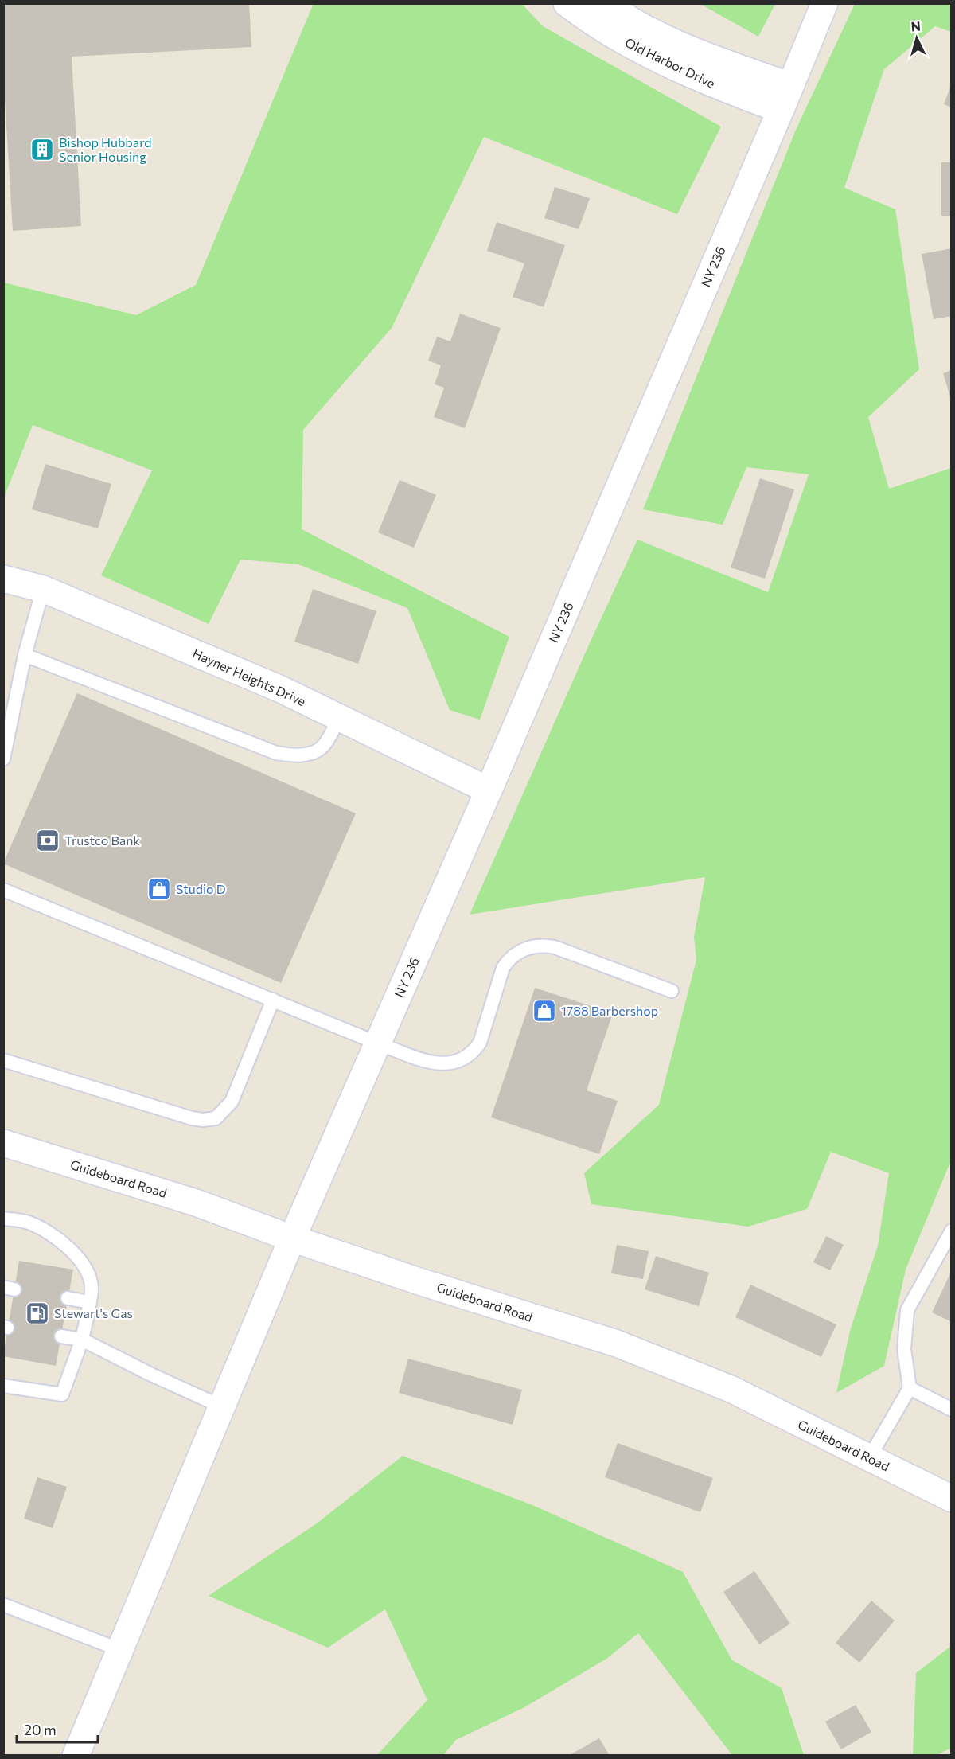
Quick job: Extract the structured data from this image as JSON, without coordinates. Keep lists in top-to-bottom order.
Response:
{
  "streets": {
    "street": [
      "Old Harbor Drive",
      "NY 236",
      "Hayner Heights Drive",
      "Guideboard Road"
    ]
  },
  "crossings": [
    ["Old Harbor Drive", "NY 236"],
    ["NY 236", "Hayner Heights Drive"],
    ["NY 236", "Guideboard Road"]
  ],
  "places": {
    "building": ["Bishop Hubbard Senior Housing"],
    "bank": ["Trustco Bank"],
    "shop": ["Studio D", "1788 Barbershop"],
    "fuel station": ["Stewart's Gas"]
  },
  "scale_bar": "20 m",
  "north": "top"
}
